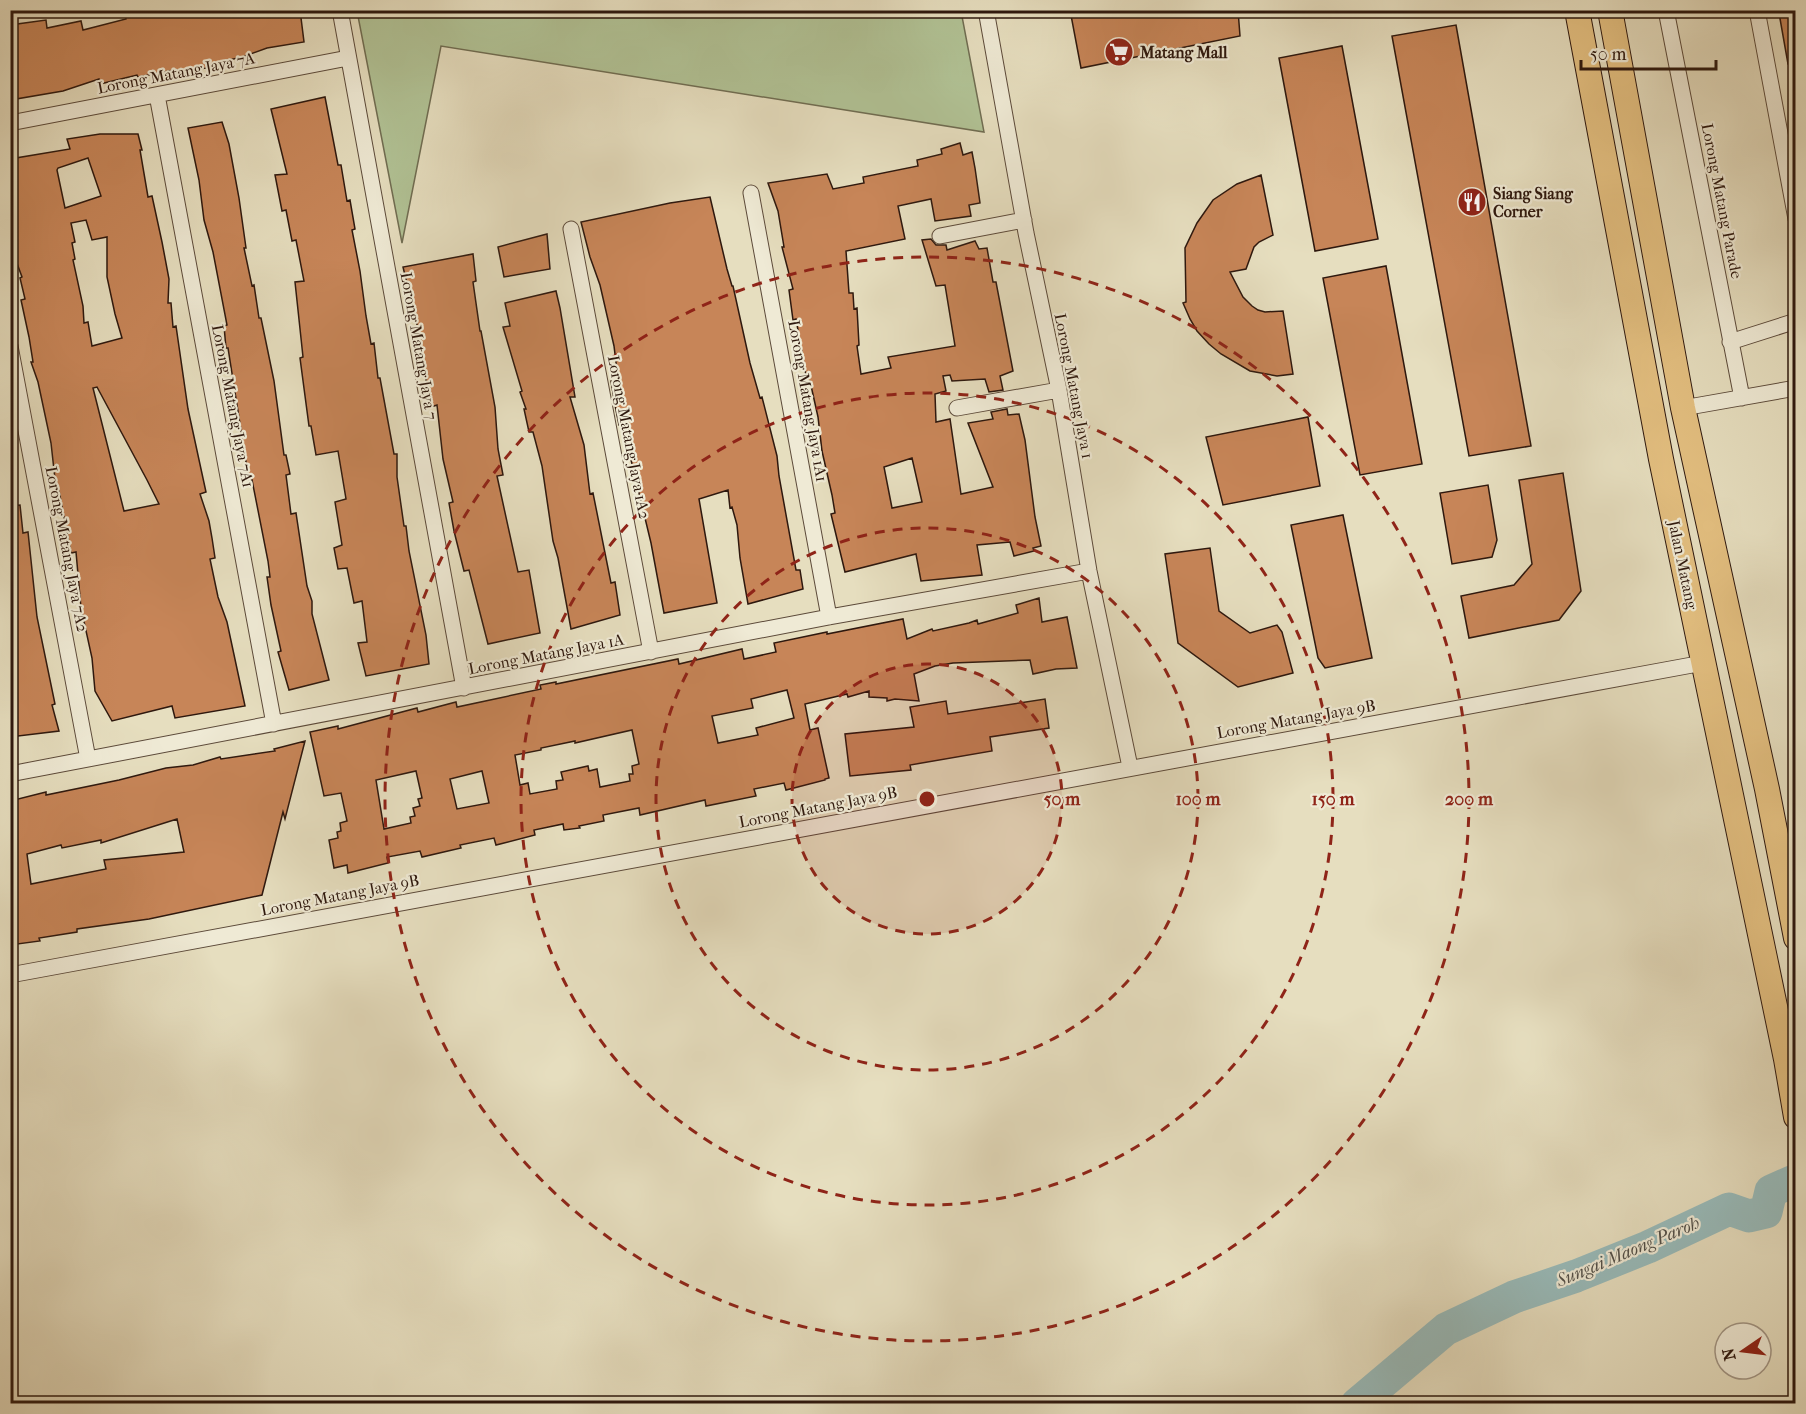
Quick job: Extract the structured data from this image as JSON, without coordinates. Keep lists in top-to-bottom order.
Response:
{
  "streets": {
    "main road": ["Jalan Matang"],
    "street": [
      "Lorong Matang Jaya 7A",
      "Lorong Matang Parade",
      "Lorong Matang Jaya 7",
      "Lorong Matang Jaya 1",
      "Lorong Matang Jaya 1A1",
      "Lorong Matang Jaya 7A1",
      "Lorong Matang Jaya 1A2",
      "Lorong Matang Jaya 7A2",
      "Lorong Matang Jaya 1A",
      "Lorong Matang Jaya 9B"
    ]
  },
  "crossings": [
    ["Lorong Matang Jaya 7A", "Lorong Matang Jaya 7"],
    ["Lorong Matang Jaya 7A", "Lorong Matang Jaya 7A1"],
    ["Lorong Matang Jaya 7", "Lorong Matang Jaya 1A"],
    ["Lorong Matang Jaya 1", "Lorong Matang Jaya 1A"],
    ["Lorong Matang Jaya 1", "Lorong Matang Jaya 9B"],
    ["Lorong Matang Jaya 1A1", "Lorong Matang Jaya 1A"],
    ["Lorong Matang Jaya 7A1", "Lorong Matang Jaya 1A"],
    ["Lorong Matang Jaya 1A2", "Lorong Matang Jaya 1A"],
    ["Lorong Matang Jaya 7A2", "Lorong Matang Jaya 1A"],
    ["Jalan Matang", "Lorong Matang Jaya 9B"]
  ],
  "water": ["Sungai Maong Paroh"],
  "places": {
    "supermarket": ["Matang Mall"],
    "restaurant": ["Siang Siang Corner"]
  },
  "scale_bar": "50 m",
  "north": "left",
  "rings": [
    "50 m",
    "100 m",
    "150 m",
    "200 m"
  ]
}
